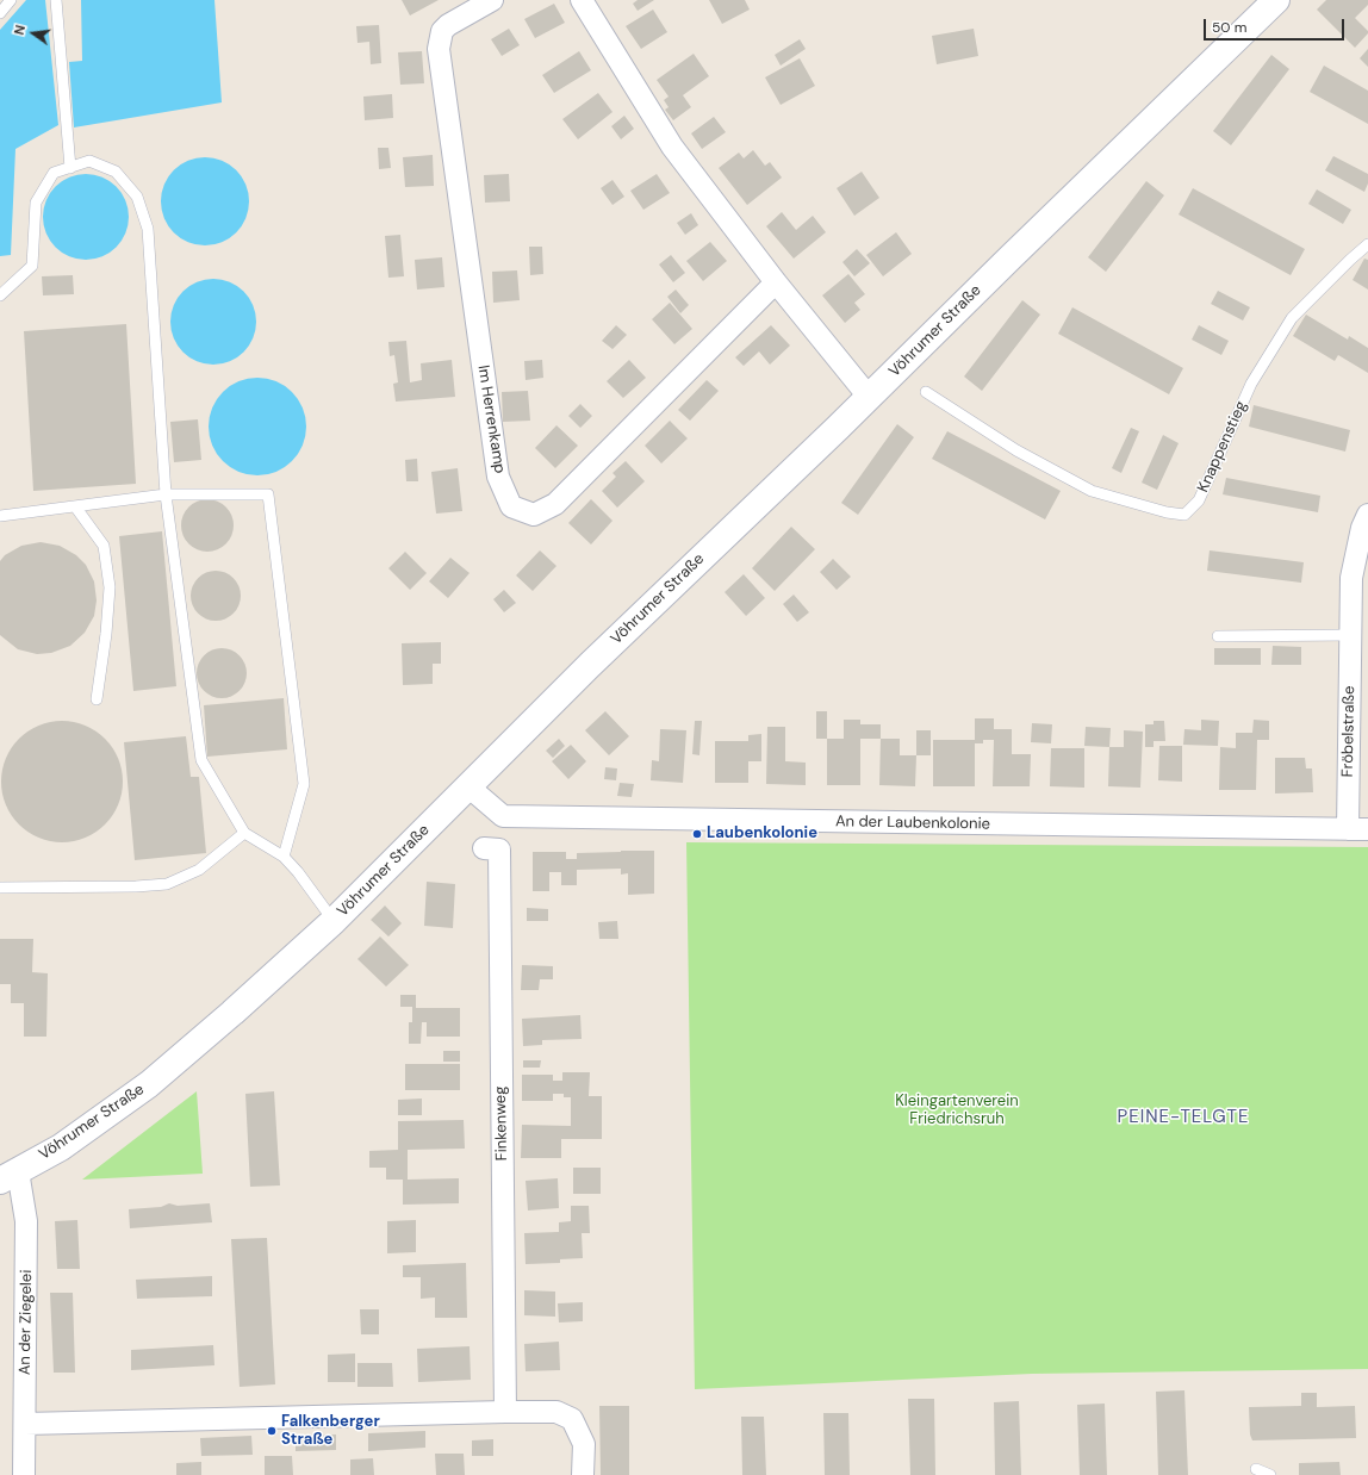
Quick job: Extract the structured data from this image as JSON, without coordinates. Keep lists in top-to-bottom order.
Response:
{
  "streets": {
    "main road": ["Vöhrumer Straße"],
    "street": [
      "Im Herrenkamp",
      "Fröbelstraße",
      "An der Laubenkolonie",
      "Finkenweg",
      "An der Ziegelei"
    ],
    "lane": ["Knappenstieg"]
  },
  "crossings": [
    ["Vöhrumer Straße", "An der Laubenkolonie"],
    ["Vöhrumer Straße", "An der Ziegelei"],
    ["Fröbelstraße", "An der Laubenkolonie"]
  ],
  "districts": ["PEINE-TELGTE"],
  "parks": ["Kleingartenverein Friedrichsruh"],
  "places": ["Laubenkolonie", "Falkenberger Straße"],
  "scale_bar": "50 m",
  "north": "left"
}
